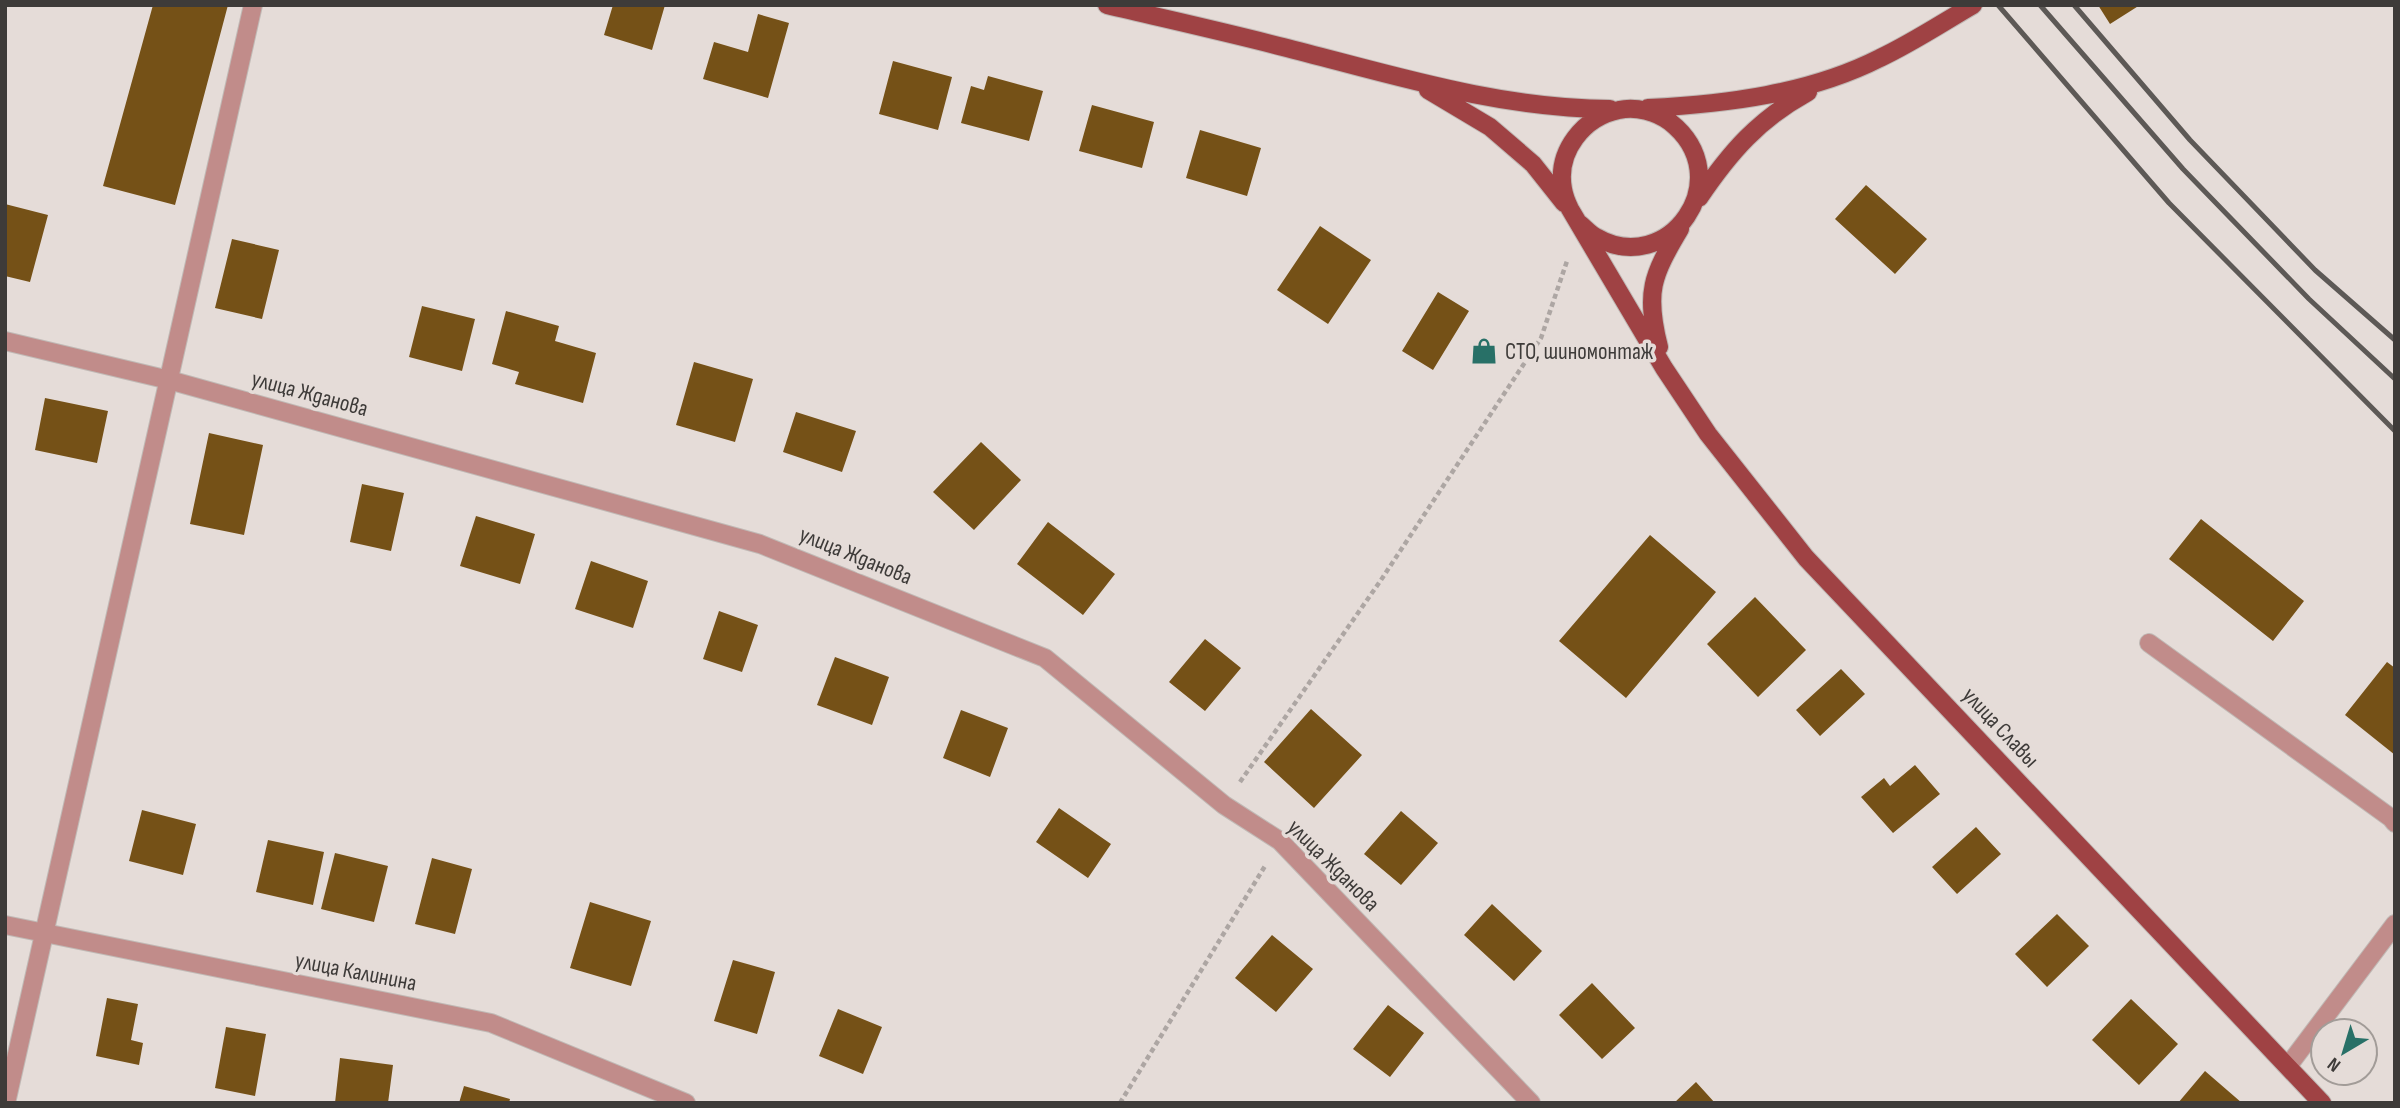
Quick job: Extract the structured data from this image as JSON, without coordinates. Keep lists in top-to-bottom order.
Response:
{
  "streets": {
    "main road": ["улица Славы"],
    "street": ["улица Жданова", "улица Калинина"]
  },
  "places": {
    "shop": ["СТО, шиномонтаж"]
  },
  "north": "bottom left"
}
